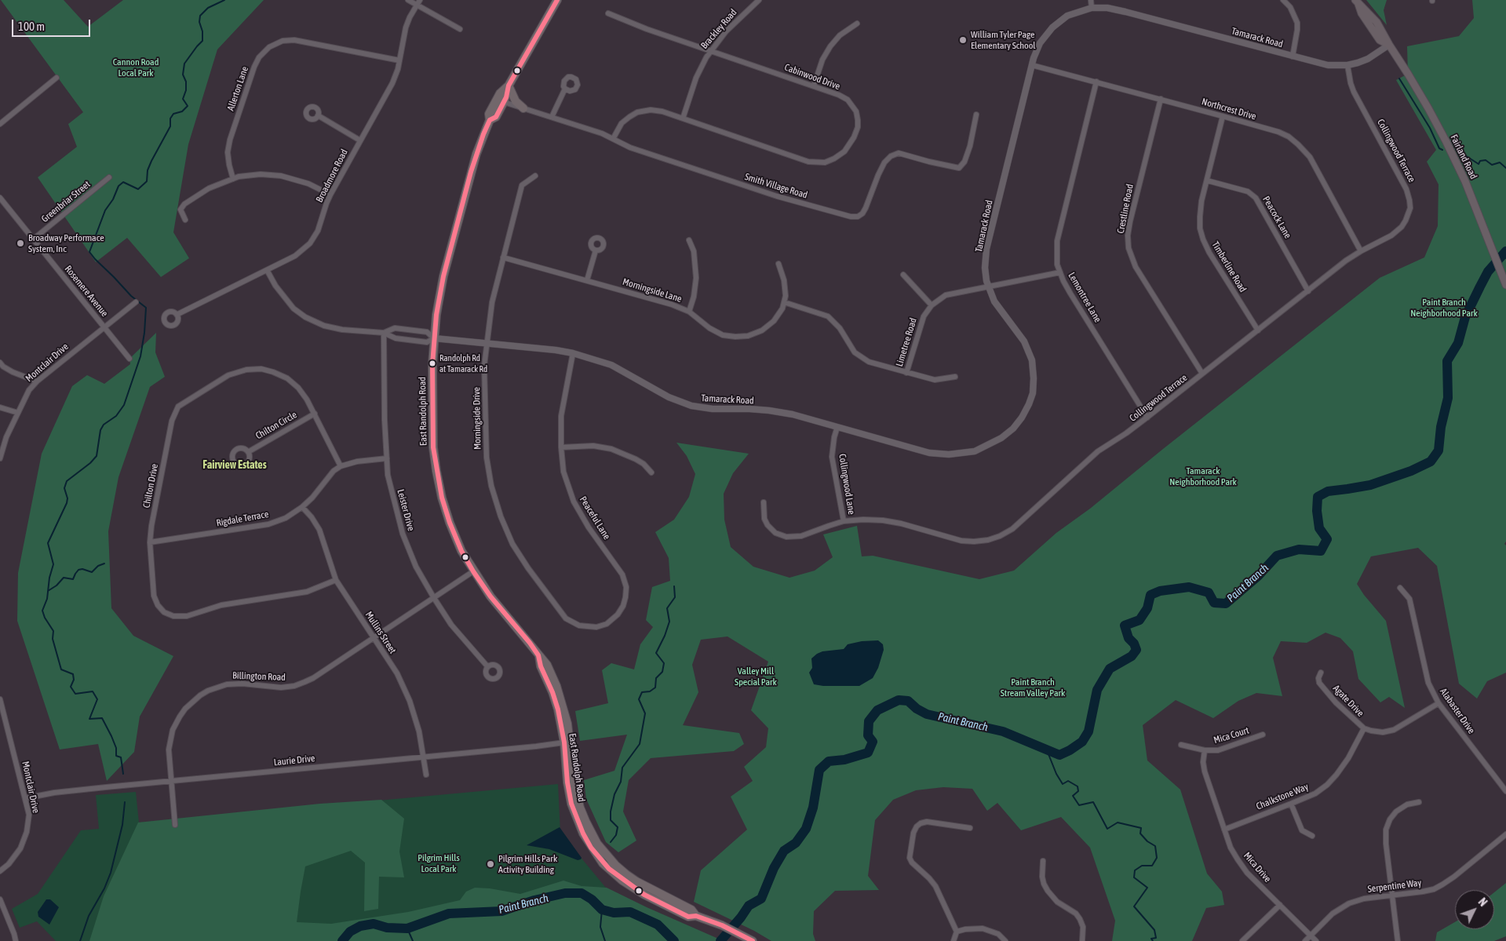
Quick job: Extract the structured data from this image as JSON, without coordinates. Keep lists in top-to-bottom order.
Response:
{
  "streets": {
    "main road": ["Fairland Road", "East Randolph Road"],
    "street": [
      "Brackley Road",
      "Tamarack Road",
      "Cabinwood Drive",
      "Allerton Lane",
      "Northcrest Drive",
      "Collingwood Terrace",
      "Broadmore Road",
      "Smith Village Road",
      "Greenbriar Street",
      "Crestline Road",
      "Peacock Lane",
      "Timberline Road",
      "Morningside Lane",
      "Rosemere Avenue",
      "Lemontree Lane",
      "Limetree Road",
      "Montclair Drive",
      "Morningside Drive",
      "Chilton Circle",
      "Collingwood Lane",
      "Chilton Drive",
      "Leister Drive",
      "Peaceful Lane",
      "Rigdale Terrace",
      "Mullins Street",
      "Billington Road",
      "Agate Drive",
      "Alabaster Drive",
      "Mica Court",
      "Laurie Drive",
      "Chalkstone Way",
      "Mica Drive",
      "Serpentine Way"
    ]
  },
  "crossings": [
    ["Brackley Road", "Cabinwood Drive"],
    ["Tamarack Road", "Northcrest Drive"],
    ["Tamarack Road", "Collingwood Terrace"],
    ["Tamarack Road", "Fairland Road"],
    ["Tamarack Road", "Broadmore Road"],
    ["Tamarack Road", "East Randolph Road"],
    ["Tamarack Road", "Morningside Drive"],
    ["Tamarack Road", "Collingwood Lane"],
    ["Tamarack Road", "Leister Drive"],
    ["Tamarack Road", "Peaceful Lane"],
    ["Cabinwood Drive", "Smith Village Road"],
    ["Allerton Lane", "Broadmore Road"],
    ["Northcrest Drive", "Collingwood Terrace"],
    ["Northcrest Drive", "Crestline Road"],
    ["Northcrest Drive", "Timberline Road"],
    ["Northcrest Drive", "Lemontree Lane"],
    ["Collingwood Terrace", "Crestline Road"],
    ["Collingwood Terrace", "Peacock Lane"],
    ["Collingwood Terrace", "Timberline Road"],
    ["Collingwood Terrace", "Lemontree Lane"],
    ["Collingwood Terrace", "Collingwood Lane"],
    ["Smith Village Road", "East Randolph Road"],
    ["Greenbriar Street", "Rosemere Avenue"],
    ["Peacock Lane", "Timberline Road"],
    ["Morningside Lane", "Limetree Road"],
    ["Morningside Lane", "Morningside Drive"],
    ["Rosemere Avenue", "Montclair Drive"],
    ["Montclair Drive", "Laurie Drive"],
    ["East Randolph Road", "Billington Road"],
    ["East Randolph Road", "Laurie Drive"],
    ["Morningside Drive", "Peaceful Lane"],
    ["Chilton Circle", "Chilton Drive"],
    ["Chilton Drive", "Rigdale Terrace"],
    ["Chilton Drive", "Mullins Street"],
    ["Leister Drive", "Rigdale Terrace"],
    ["Leister Drive", "Billington Road"],
    ["Rigdale Terrace", "Mullins Street"],
    ["Mullins Street", "Billington Road"],
    ["Mullins Street", "Laurie Drive"],
    ["Billington Road", "Laurie Drive"],
    ["Agate Drive", "Alabaster Drive"],
    ["Agate Drive", "Chalkstone Way"],
    ["Mica Court", "Mica Drive"],
    ["Chalkstone Way", "Mica Drive"],
    ["Mica Drive", "Serpentine Way"]
  ],
  "districts": ["Fairview Estates"],
  "water": ["Paint Branch"],
  "parks": [
    "Cannon Road Local Park",
    "Paint Branch Neighborhood Park",
    "Tamarack Neighborhood Park",
    "Valley Mill Special Park",
    "Paint Branch Stream Valley Park",
    "Pilgrim Hills Local Park"
  ],
  "places": [
    "William Tyler Page Elementary School",
    "Broadway Performace System, Inc",
    "Randolph Rd at Tamarack Rd",
    "Pilgrim Hills Park Activity Building"
  ],
  "scale_bar": "100 m",
  "north": "top right"
}
